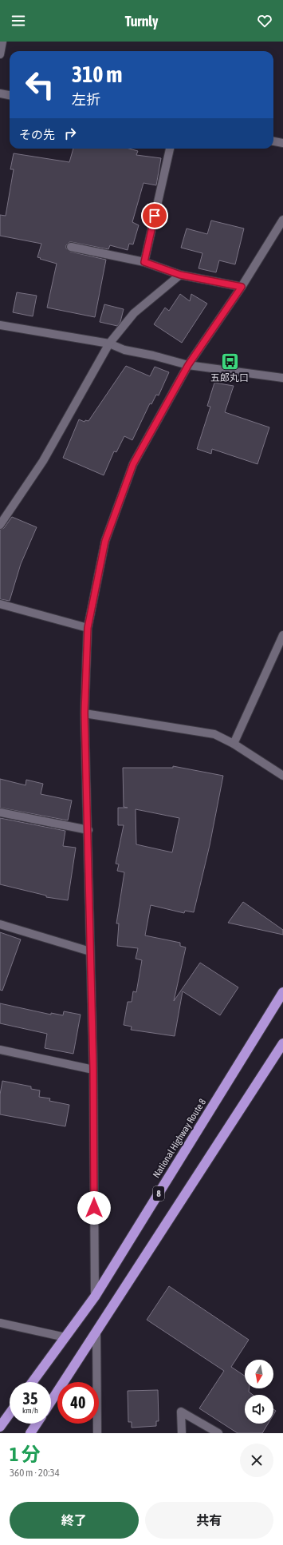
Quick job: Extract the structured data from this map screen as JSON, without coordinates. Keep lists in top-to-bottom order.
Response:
{
  "streets": {
    "highway": ["National Highway Route 8", "8"]
  },
  "places": {
    "bus stop": ["五郎丸口"]
  },
  "north": "bottom",
  "page": {
    "header": "Turnly",
    "turn": ["310 m", "左折"],
    "then": "その先",
    "speed": "35 km/h",
    "limit": "40",
    "heading": ["1 分", "360 m · 20:34"],
    "buttons": ["終了", "共有"]
  }
}
